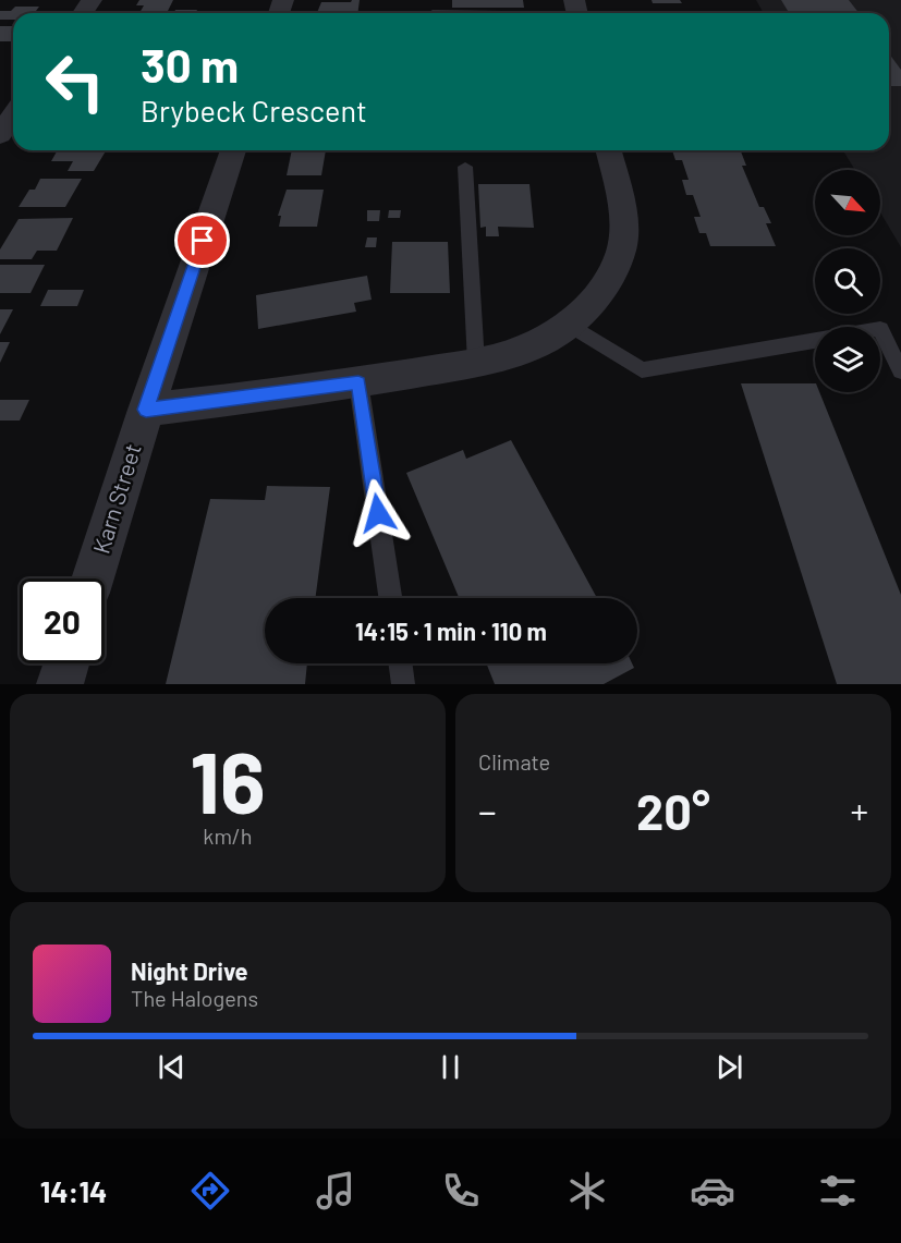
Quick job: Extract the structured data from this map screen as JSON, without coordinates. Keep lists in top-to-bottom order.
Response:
{
  "streets": {
    "street": ["Karn Street"]
  },
  "north": "bottom right",
  "page": {
    "turn": ["30 m", "Brybeck Crescent"],
    "limit": "20",
    "trip": "14:15 · 1 min · 110 m",
    "tile": [
      ["16", "km/h"],
      "Climate"
    ],
    "heat": ["−", "20°", "+"],
    "song": ["Night Drive", "The Halogens"],
    "tabs": "14:14"
  }
}
